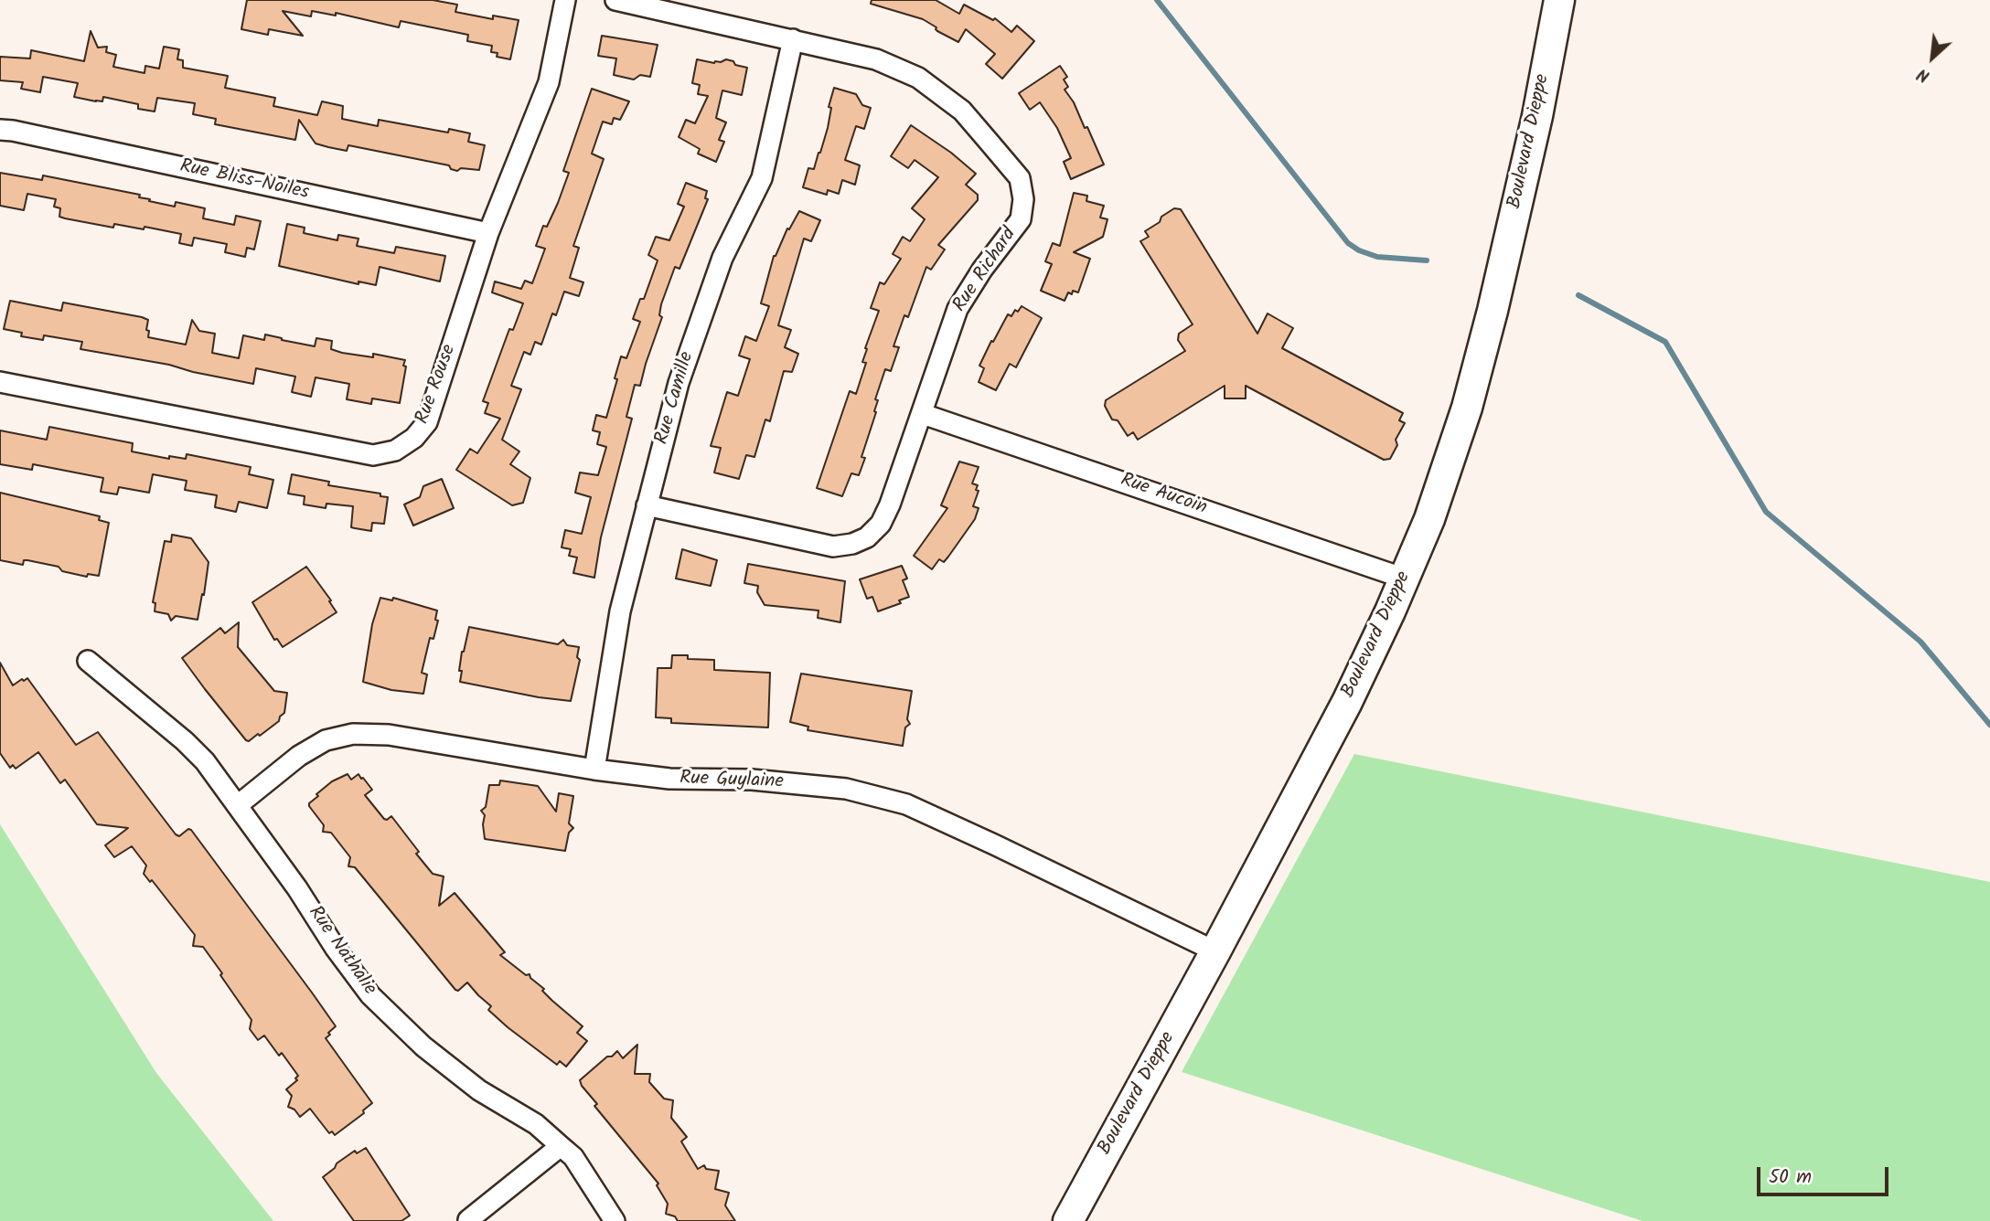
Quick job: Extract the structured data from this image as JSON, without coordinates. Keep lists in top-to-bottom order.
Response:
{
  "streets": {
    "main road": ["Boulevard Dieppe"],
    "street": [
      "Rue Bliss-Noiles",
      "Rue Richard",
      "Rue Rouse",
      "Rue Camille",
      "Rue Aucoin",
      "Rue Guylaine",
      "Rue Nathalie"
    ]
  },
  "crossings": [
    ["Boulevard Dieppe", "Rue Aucoin"],
    ["Boulevard Dieppe", "Rue Guylaine"],
    ["Rue Bliss-Noiles", "Rue Rouse"],
    ["Rue Richard", "Rue Camille"],
    ["Rue Richard", "Rue Aucoin"],
    ["Rue Camille", "Rue Guylaine"],
    ["Rue Guylaine", "Rue Nathalie"]
  ],
  "scale_bar": "50 m",
  "north": "bottom left"
}
